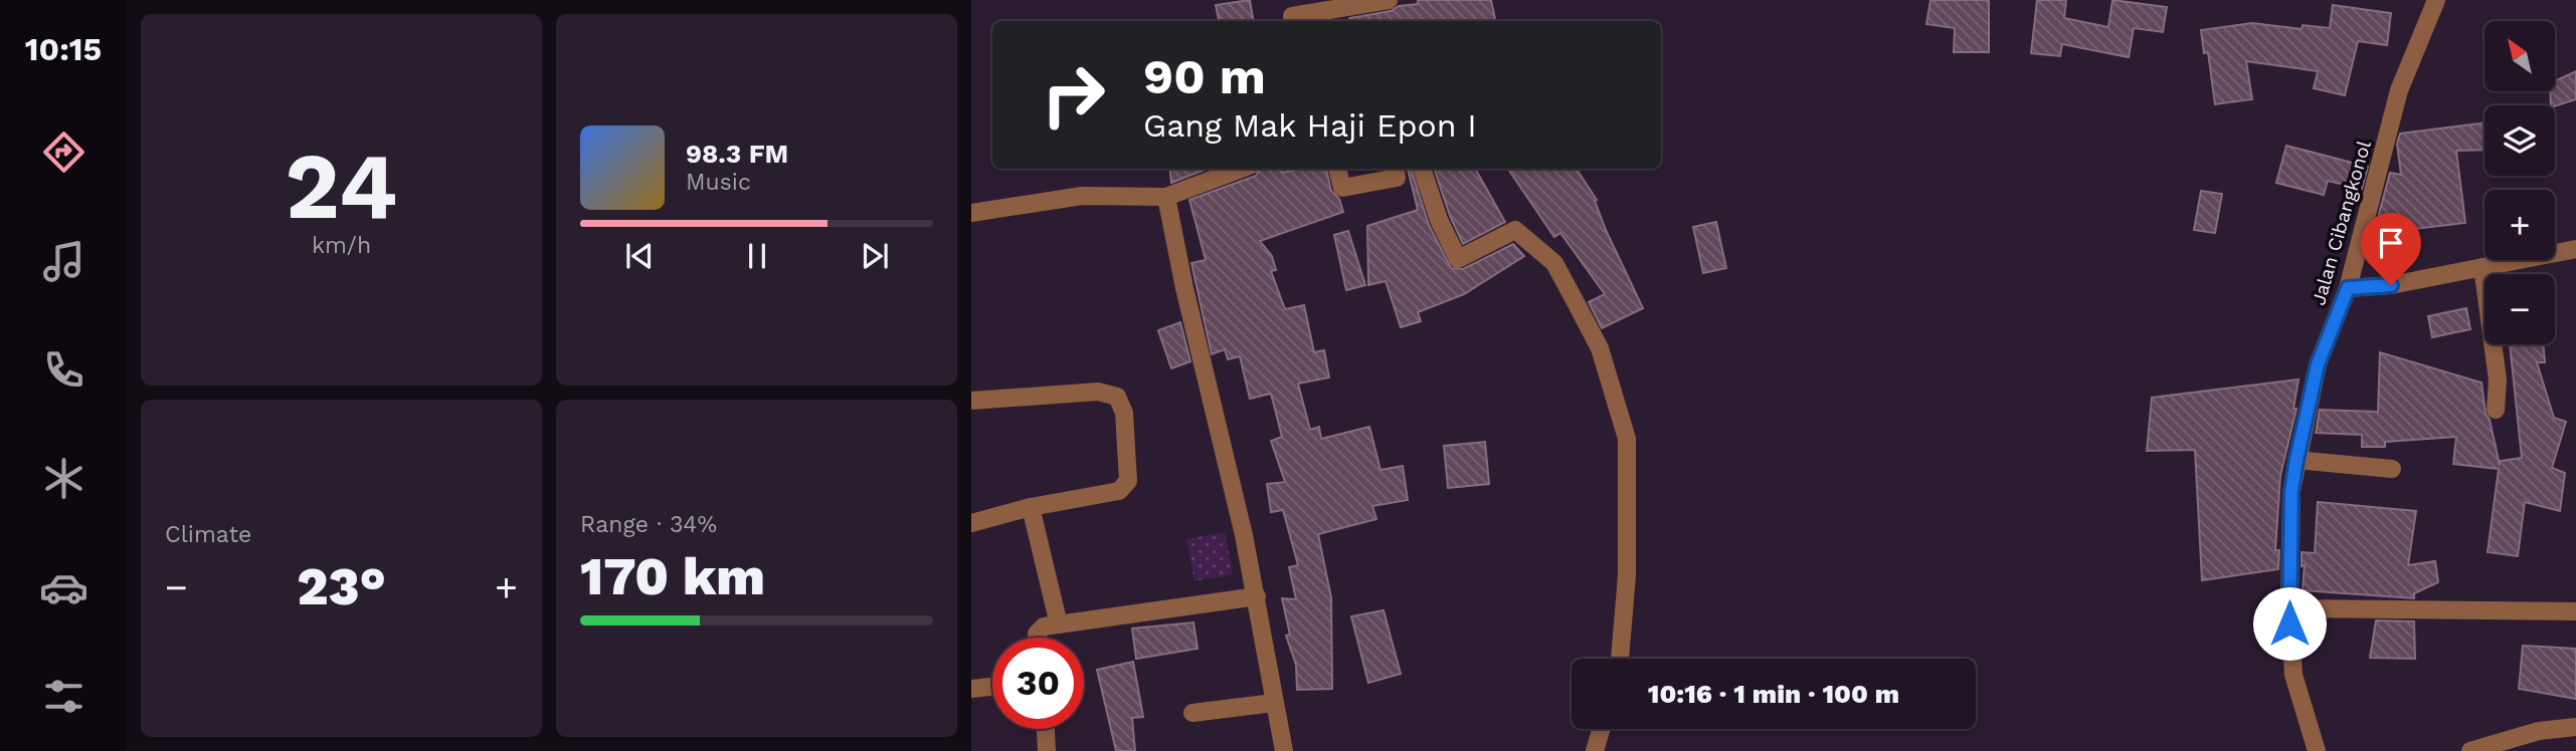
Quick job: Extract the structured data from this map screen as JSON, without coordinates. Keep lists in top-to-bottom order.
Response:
{
  "streets": {
    "street": ["Jalan Cibangkonol"]
  },
  "north": "top left",
  "page": {
    "tabs": "10:15",
    "tile": [
      ["24", "km/h"],
      "Climate",
      ["Range · 34%", "170 km"]
    ],
    "map_buttons": ["+", "−"],
    "turn": ["90 m", "Gang Mak Haji Epon I"],
    "song": ["98.3 FM", "Music"],
    "heat": ["−", "23°", "+"],
    "limit": "30",
    "trip": "10:16 · 1 min · 100 m"
  }
}
